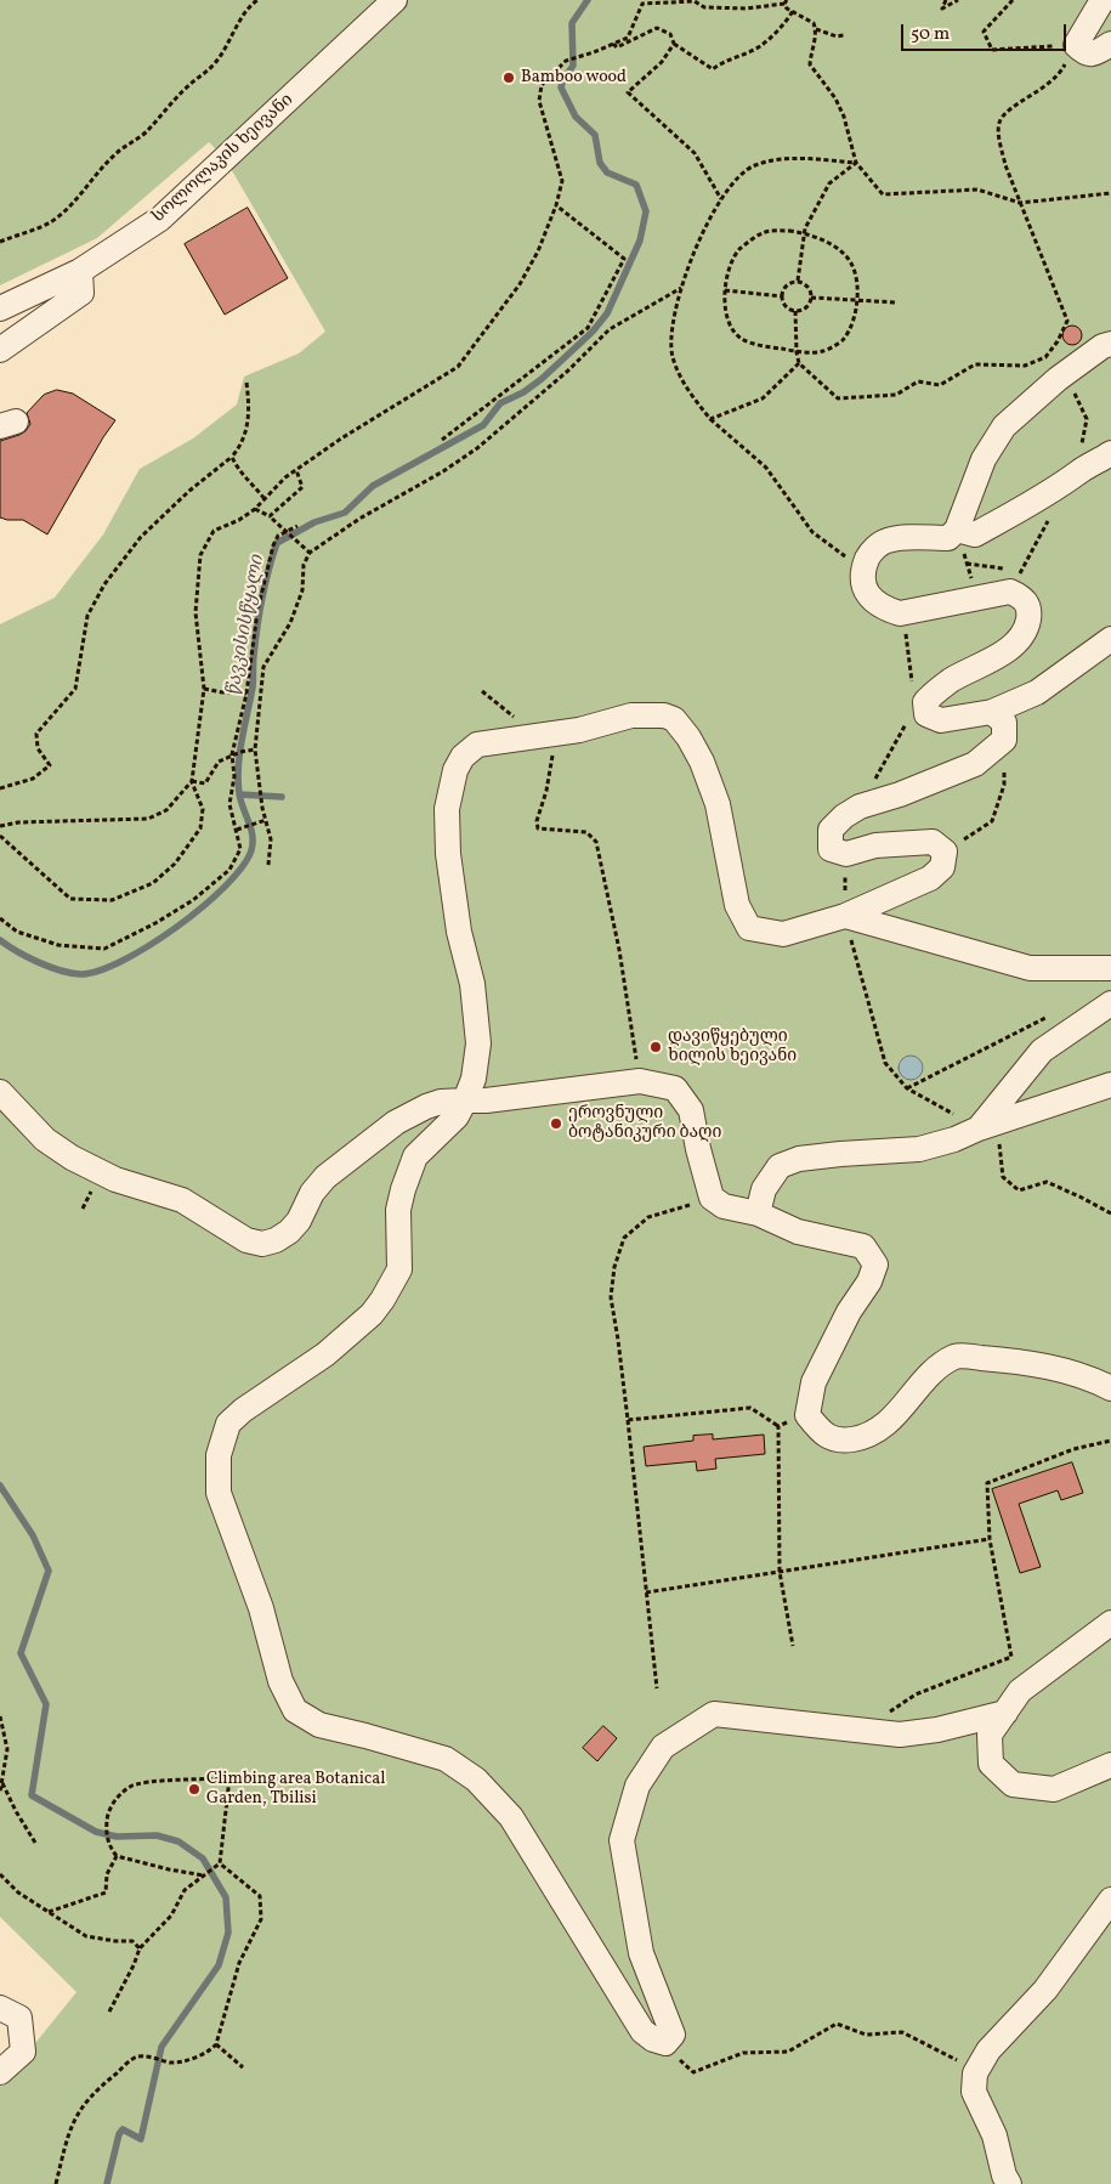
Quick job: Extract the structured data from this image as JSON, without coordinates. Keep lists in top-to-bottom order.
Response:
{
  "streets": {
    "street": ["სოლოლაკის ხეივანი"]
  },
  "water": ["წავკისისწყალი"],
  "places": [
    "Bamboo wood",
    "დავიწყებული ხილის ხეივანი",
    "ეროვნული ბოტანიკური ბაღი",
    "Climbing area Botanical Garden, Tbilisi"
  ],
  "scale_bar": "50 m"
}
